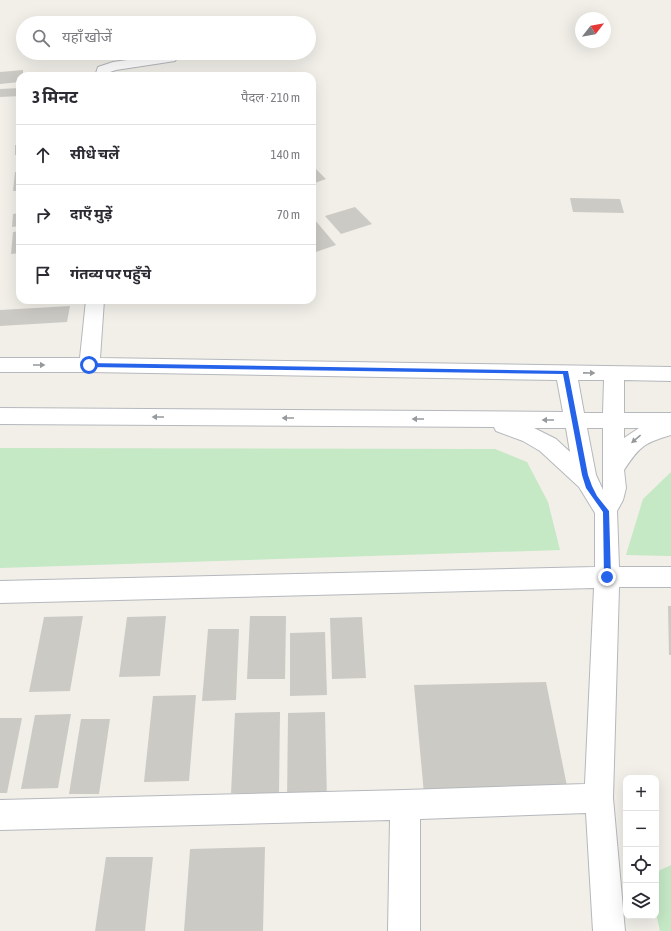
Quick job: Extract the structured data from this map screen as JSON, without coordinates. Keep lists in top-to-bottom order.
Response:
{
  "north": "top right",
  "page": {
    "search": "यहाँ खोजें",
    "heading": ["3 मिनट", "पैदल · 210 m"],
    "list": [
      ["सीधे चलें", "140 m"],
      ["दाएँ मुड़ें", "70 m"],
      "गंतव्य पर पहुँचे"
    ],
    "map_buttons": ["+", "−"]
  }
}
